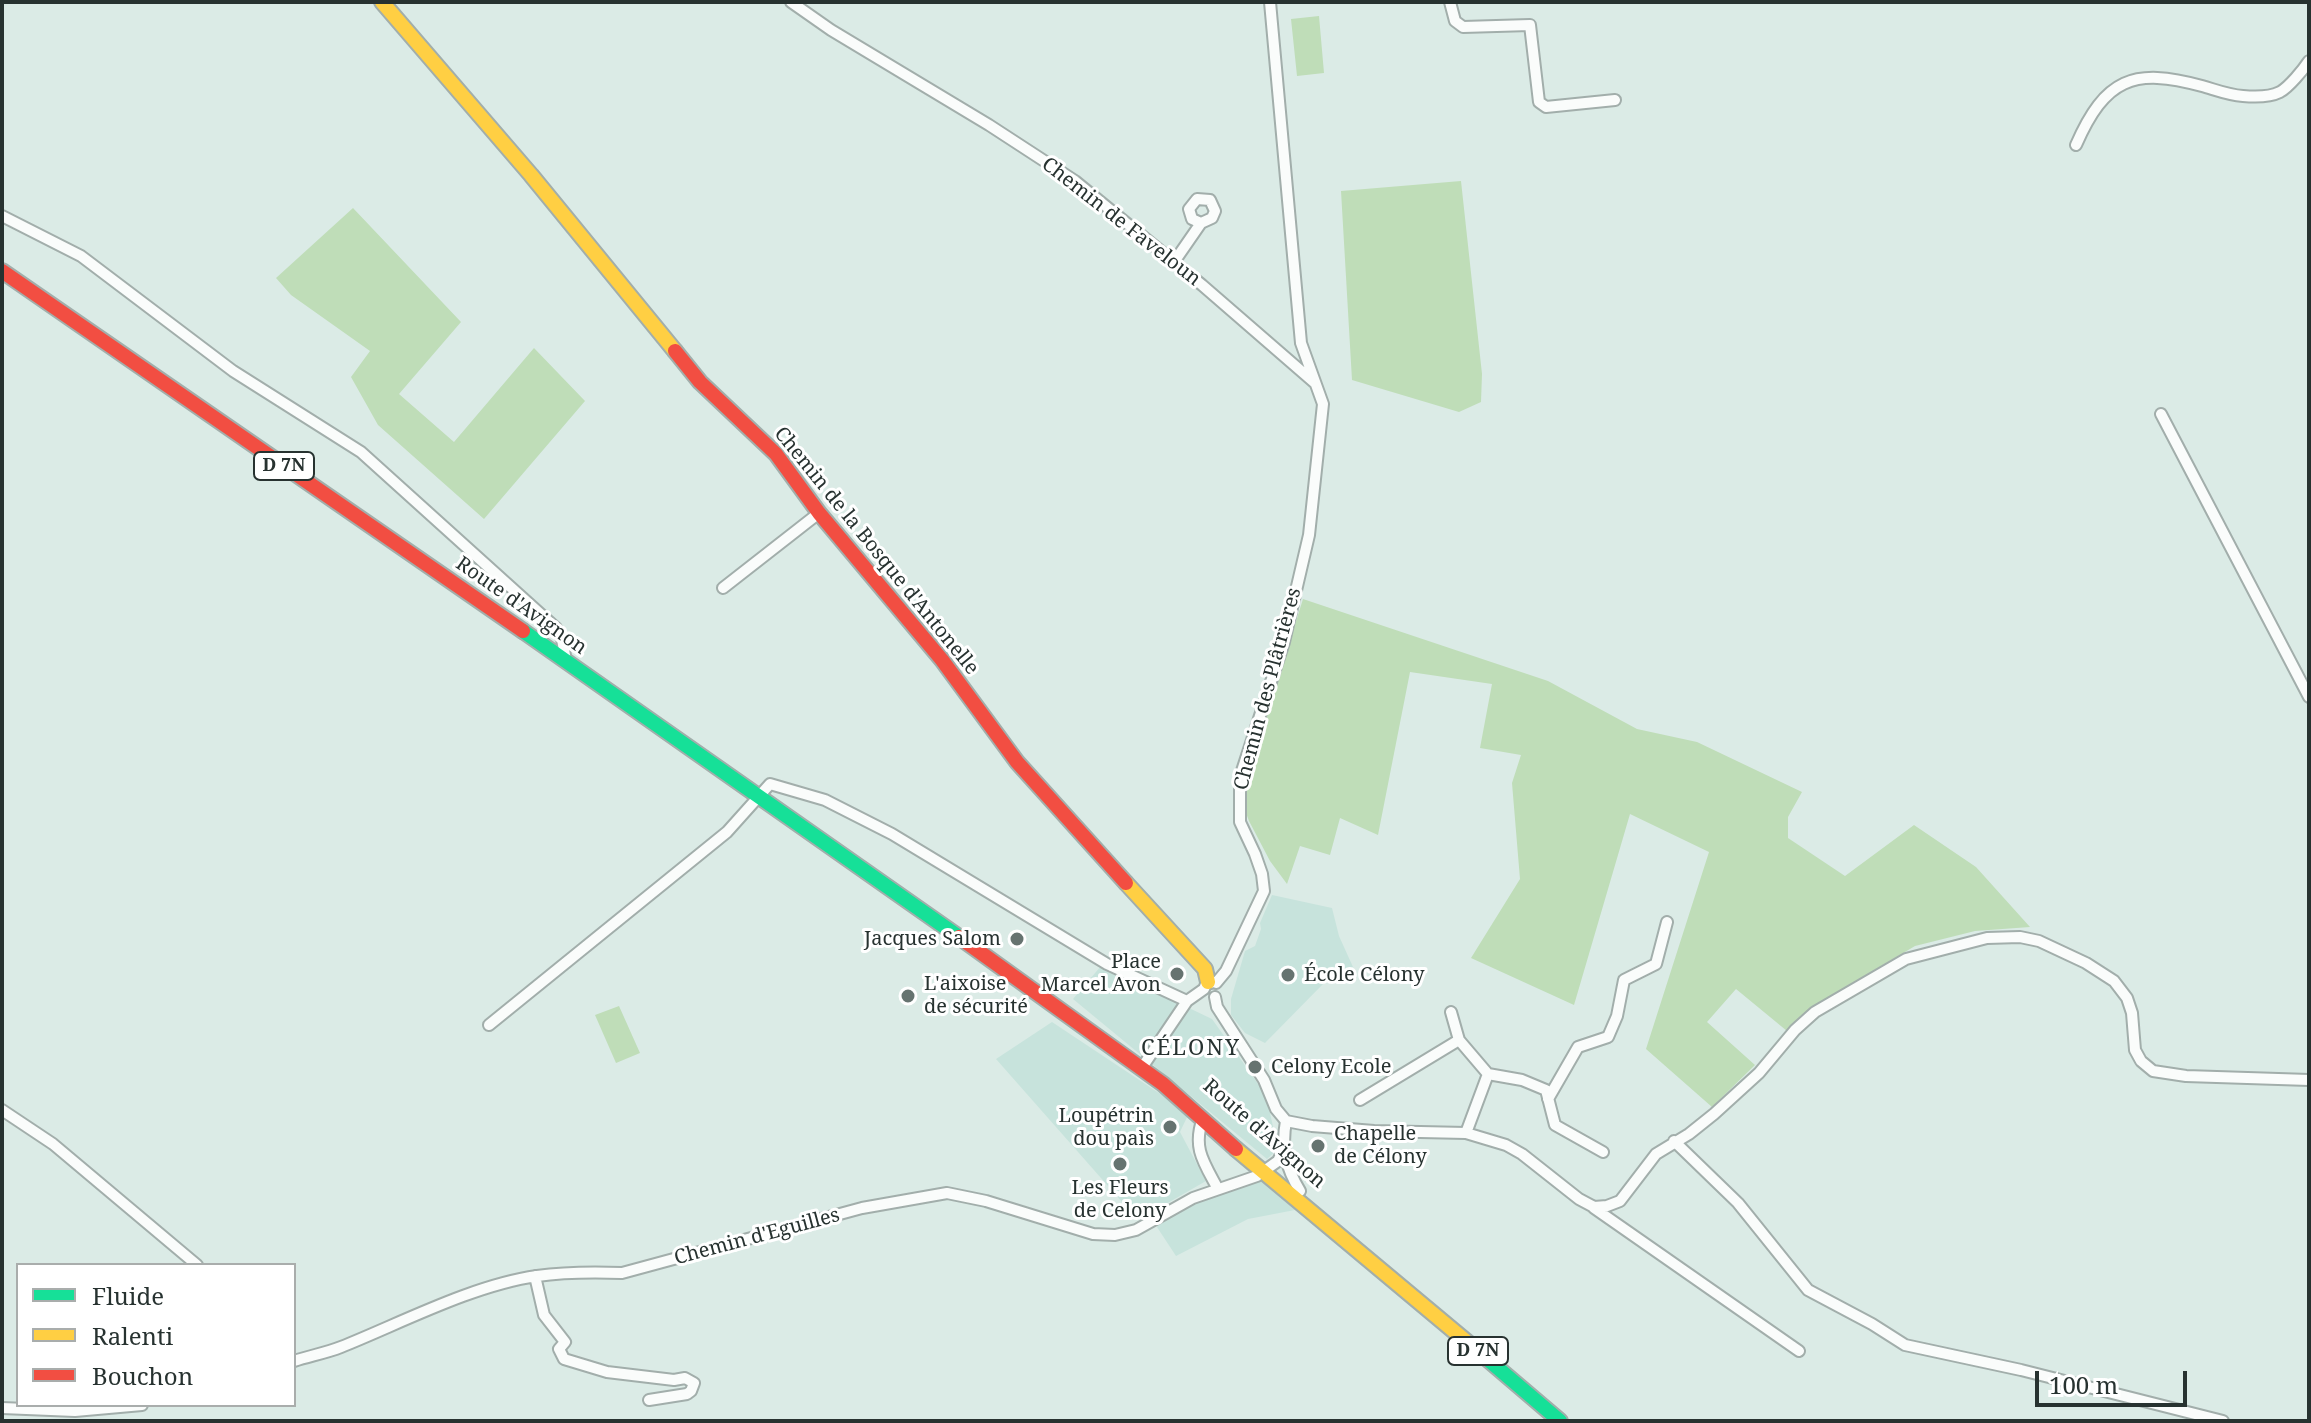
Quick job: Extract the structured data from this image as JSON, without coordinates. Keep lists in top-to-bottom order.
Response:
{
  "streets": {
    "main road": ["D 7N", "Chemin de la Bosque d'Antonelle", "Route d'Avignon"],
    "street": ["Chemin de Faveloun", "Chemin des Plâtrières", "Chemin d'Eguilles"]
  },
  "crossings": [
    ["Chemin de Faveloun", "Chemin des Plâtrières"],
    ["Chemin de la Bosque d'Antonelle", "Chemin des Plâtrières"],
    ["Route d'Avignon", "Chemin d'Eguilles"]
  ],
  "districts": ["CÉLONY"],
  "places": [
    "Jacques Salom",
    "Place Marcel Avon",
    "École Célony",
    "L'aixoise de sécurité",
    "Celony Ecole",
    "Loupétrin dou paìs",
    "Chapelle de Célony",
    "Les Fleurs de Celony"
  ],
  "legend": ["Fluide", "Ralenti", "Bouchon"],
  "scale_bar": "100 m"
}
